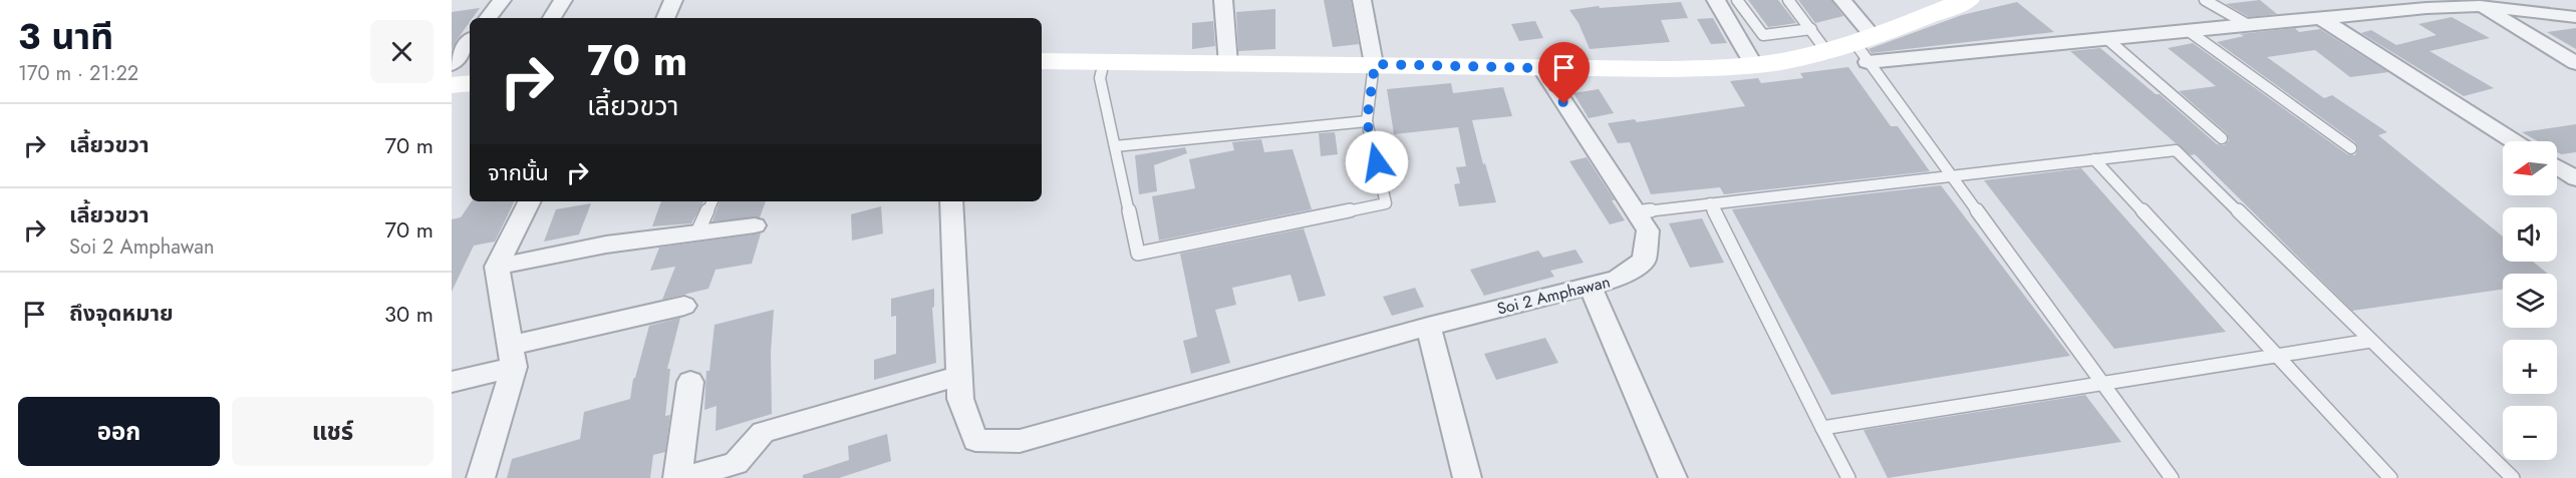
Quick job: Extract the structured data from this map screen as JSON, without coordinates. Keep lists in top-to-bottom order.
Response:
{
  "streets": {
    "street": ["Soi 2 Amphawan"]
  },
  "north": "left",
  "page": {
    "heading": ["3 นาที", "170 m · 21:22"],
    "turn": ["70 m", "เลี้ยวขวา"],
    "list": [
      {
        "name": "เลี้ยวขวา",
        "value": "70 m"
      },
      {
        "name": "เลี้ยวขวา",
        "note": "Soi 2 Amphawan",
        "value": "70 m"
      },
      {
        "name": "ถึงจุดหมาย",
        "value": "30 m"
      }
    ],
    "map_buttons": ["+", "−"],
    "then": "จากนั้น",
    "buttons": ["ออก", "แชร์"]
  }
}
